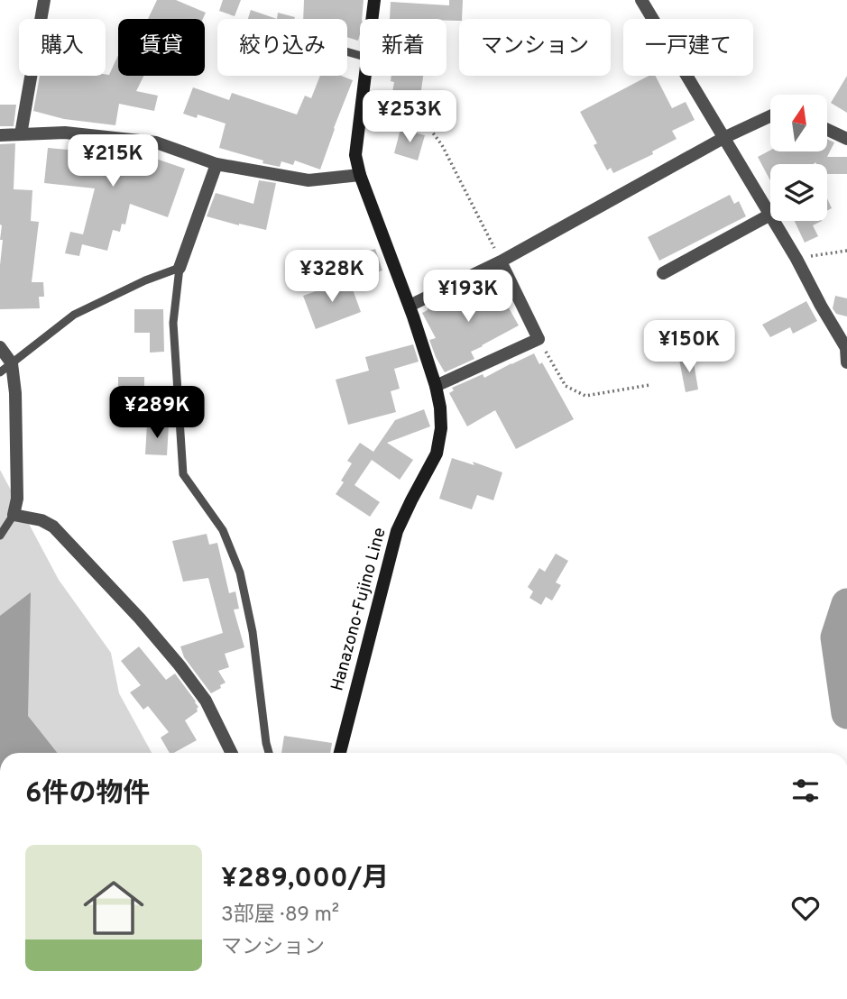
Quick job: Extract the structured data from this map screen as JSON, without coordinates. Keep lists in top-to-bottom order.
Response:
{
  "streets": {
    "main road": ["Hanazono-Fujino Line"]
  },
  "north": "top",
  "page": {
    "chip": [
      "購入",
      "賃貸",
      "絞り込み",
      "新着",
      "マンション",
      "一戸建て"
    ],
    "price": [
      "¥253K",
      "¥215K",
      "¥328K",
      "¥193K",
      "¥150K",
      "¥289K"
    ],
    "heading": "6件の物件",
    "list": [
      {
        "name": "¥289,000/月",
        "note": "3部屋 · 89 m² · マンション"
      }
    ]
  }
}
